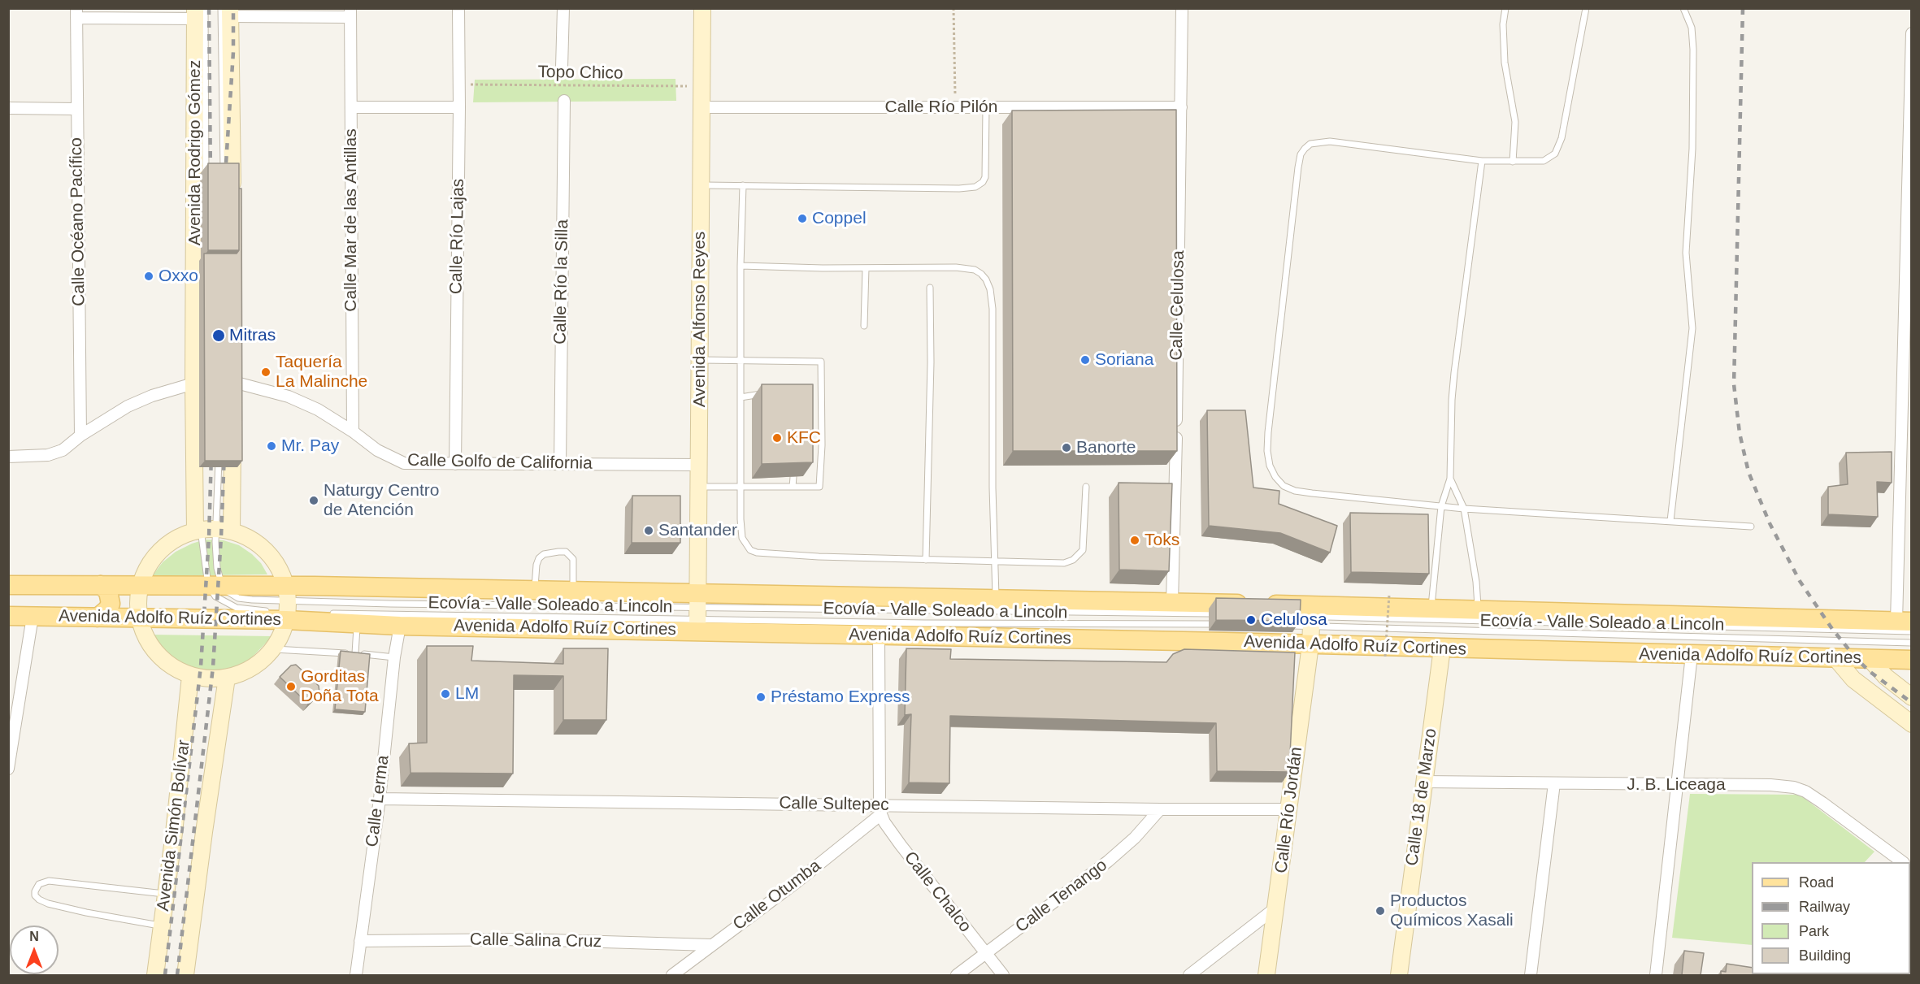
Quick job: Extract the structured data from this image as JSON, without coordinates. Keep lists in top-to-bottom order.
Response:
{
  "streets": {
    "main road": [
      "Avenida Rodrigo Gómez",
      "Avenida Alfonso Reyes",
      "Avenida Adolfo Ruíz Cortines",
      "Calle 18 de Marzo",
      "Calle Río Jordán",
      "Avenida Simón Bolívar"
    ],
    "street": [
      "Calle Río Pilón",
      "Calle Mar de las Antillas",
      "Calle Océano Pacífico",
      "Calle Río Lajas",
      "Calle Río la Silla",
      "Calle Celulosa",
      "Calle Golfo de California",
      "J. B. Liceaga",
      "Calle Lerma",
      "Calle Sultepec",
      "Calle Chalco",
      "Calle Otumba",
      "Calle Tenango",
      "Calle Salina Cruz"
    ],
    "lane": ["Ecovía - Valle Soleado a Lincoln"],
    "path": ["Topo Chico"]
  },
  "crossings": [
    ["Topo Chico", "Calle Río Lajas"],
    ["Topo Chico", "Avenida Alfonso Reyes"],
    ["Calle Río Pilón", "Calle Celulosa"],
    ["Calle Río Pilón", "Avenida Alfonso Reyes"],
    ["Calle Mar de las Antillas", "Calle Golfo de California"],
    ["Calle Río Lajas", "Calle Golfo de California"],
    ["Calle Río la Silla", "Calle Golfo de California"],
    ["Calle Celulosa", "Avenida Adolfo Ruíz Cortines"],
    ["Avenida Alfonso Reyes", "Calle Golfo de California"],
    ["Avenida Alfonso Reyes", "Ecovía - Valle Soleado a Lincoln"],
    ["Avenida Alfonso Reyes", "Avenida Adolfo Ruíz Cortines"],
    ["Ecovía - Valle Soleado a Lincoln", "Avenida Adolfo Ruíz Cortines"],
    ["Ecovía - Valle Soleado a Lincoln", "Calle Río Jordán"],
    ["Avenida Adolfo Ruíz Cortines", "Calle 18 de Marzo"],
    ["Avenida Adolfo Ruíz Cortines", "Calle Lerma"],
    ["Avenida Adolfo Ruíz Cortines", "Calle Río Jordán"],
    ["J. B. Liceaga", "Calle 18 de Marzo"],
    ["Calle Lerma", "Calle Sultepec"],
    ["Calle Lerma", "Calle Salina Cruz"],
    ["Calle Sultepec", "Calle Río Jordán"],
    ["Calle Sultepec", "Calle Chalco"],
    ["Calle Sultepec", "Calle Otumba"],
    ["Calle Sultepec", "Calle Tenango"],
    ["Calle Chalco", "Calle Otumba"],
    ["Calle Chalco", "Calle Tenango"],
    ["Calle Otumba", "Calle Salina Cruz"]
  ],
  "places": [
    "Coppel",
    "Oxxo",
    "Mitras",
    "Soriana",
    "Taquería La Malinche",
    "KFC",
    "Mr. Pay",
    "Banorte",
    "Naturgy Centro de Atención",
    "Santander",
    "Toks",
    "Celulosa",
    "Gorditas Doña Tota",
    "LM",
    "Préstamo Express",
    "Productos Químicos Xasali"
  ],
  "legend": [
    "Road",
    "Railway",
    "Park",
    "Building"
  ],
  "north": "top"
}
